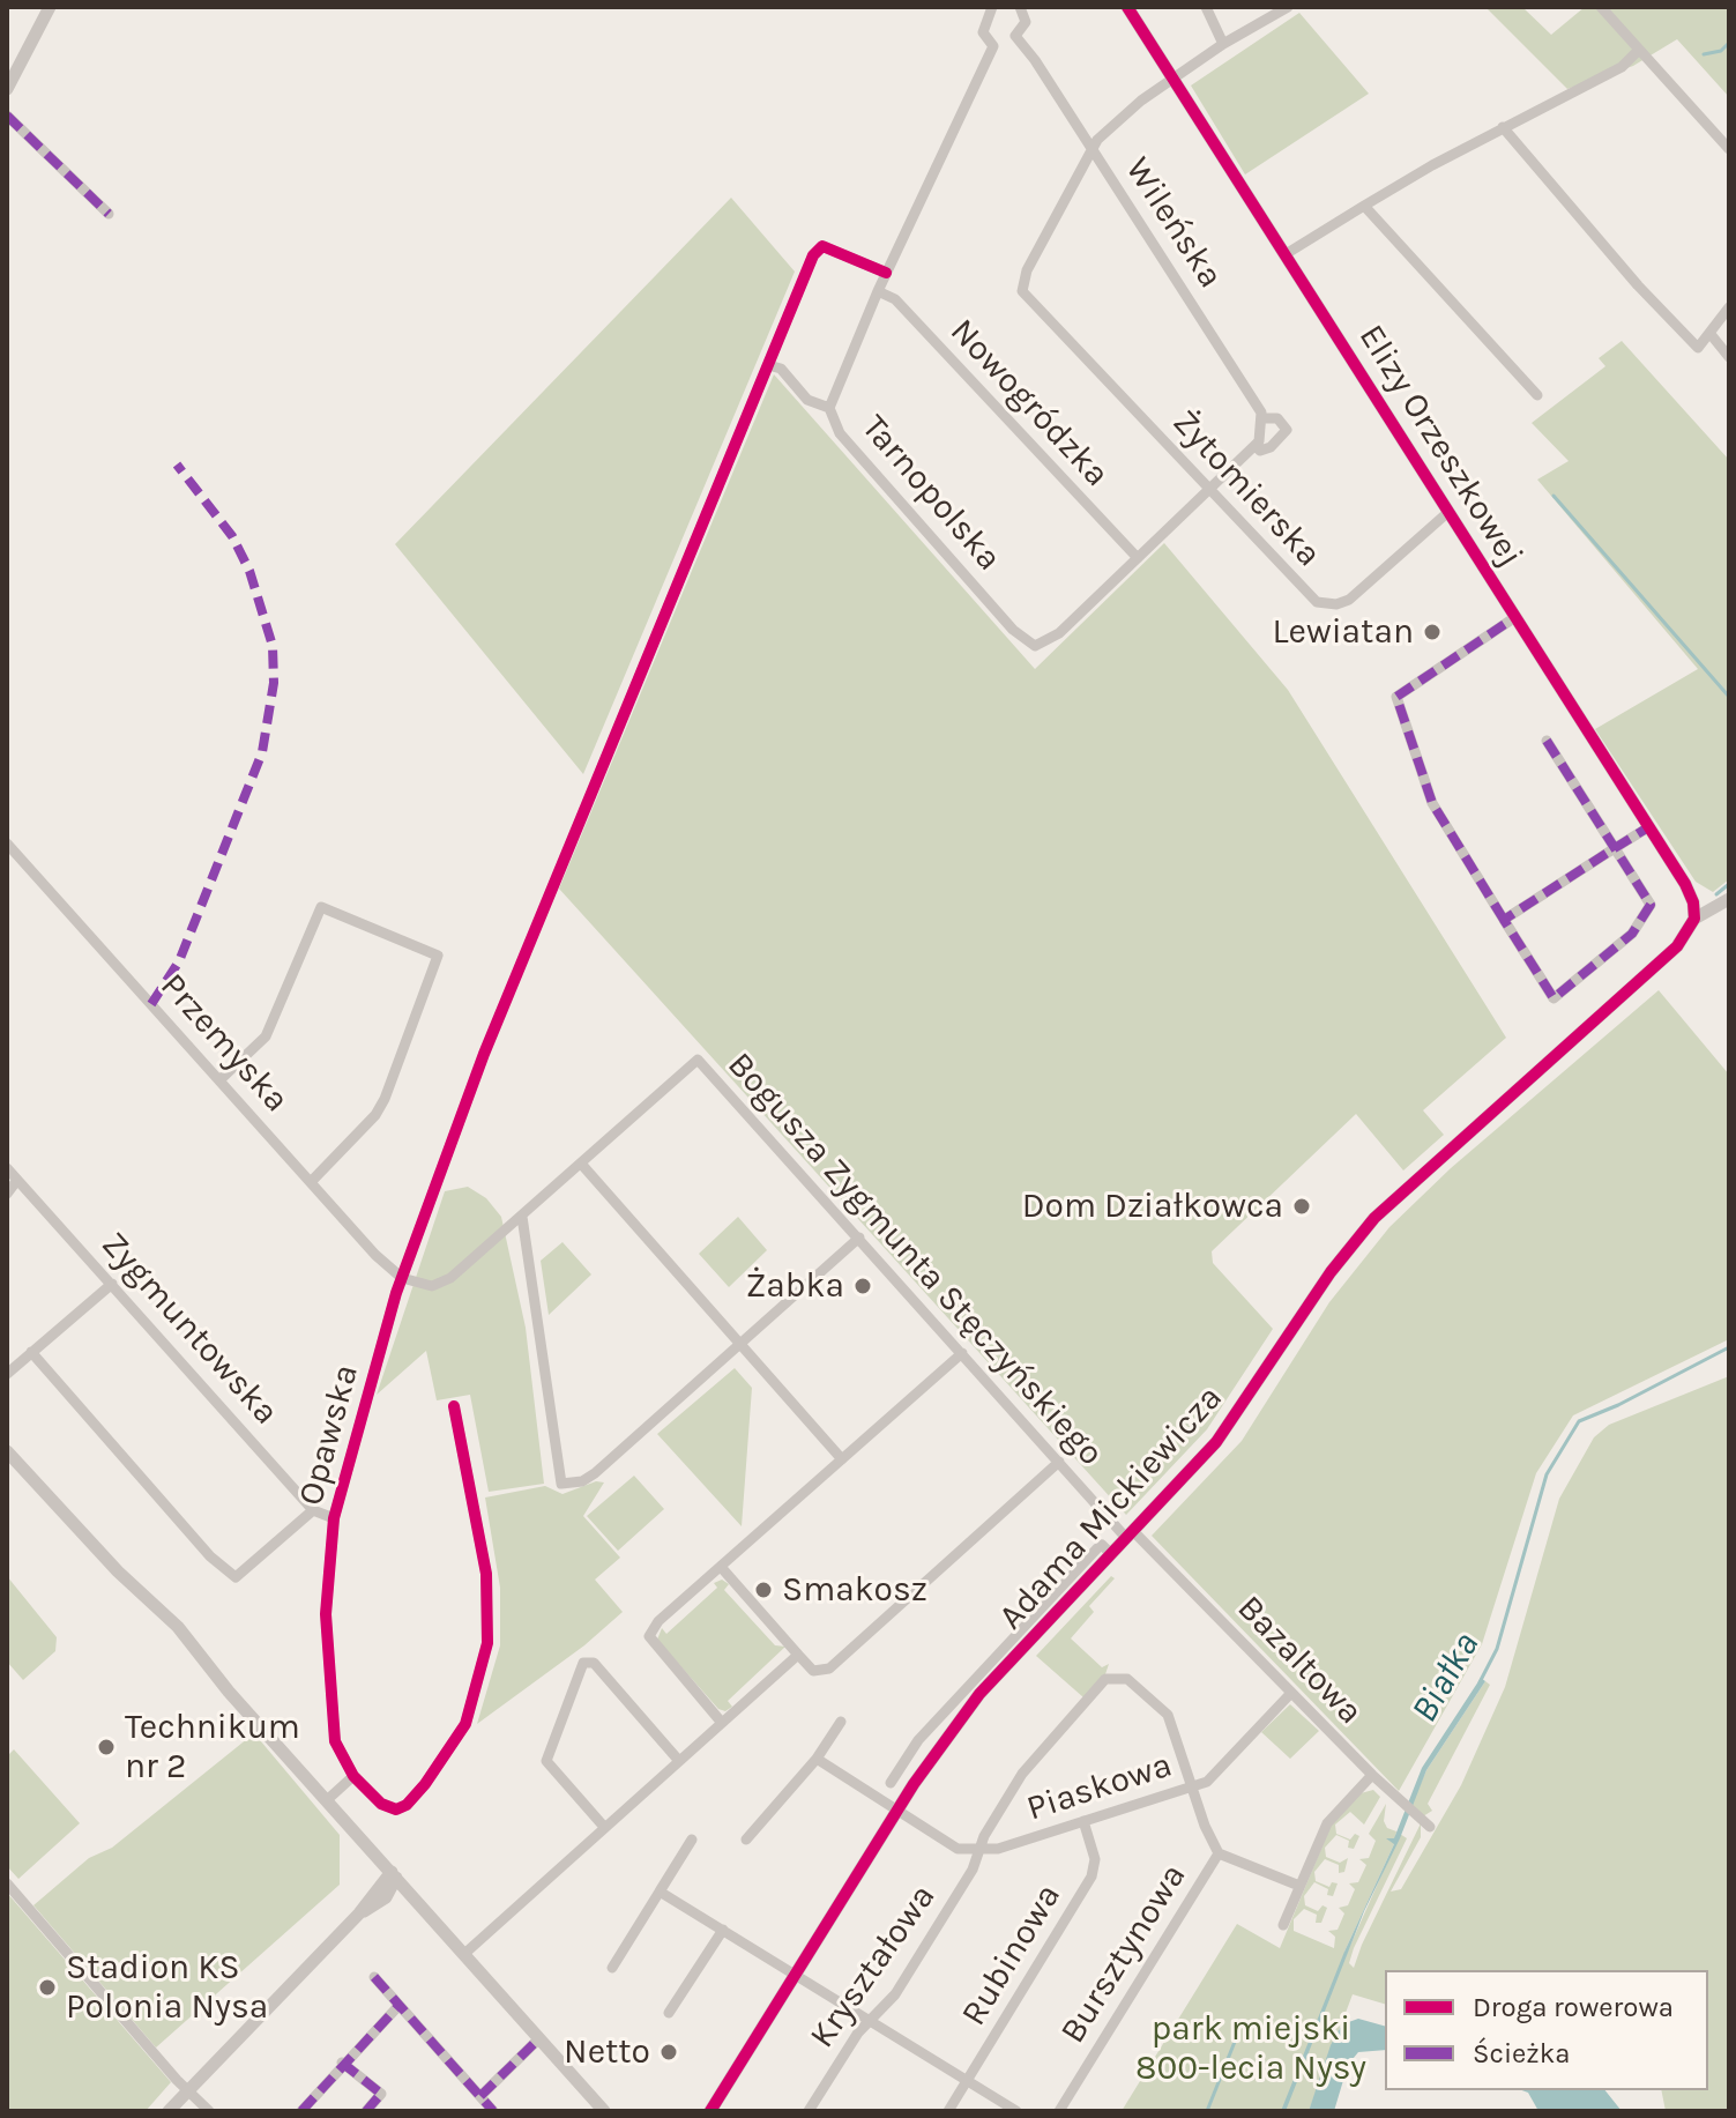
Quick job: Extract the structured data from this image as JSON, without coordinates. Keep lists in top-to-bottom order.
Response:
{
  "streets": {
    "street": [
      "Wileńska",
      "Nowogródzka",
      "Elizy Orzeszkowej",
      "Żytomierska",
      "Tarnopolska",
      "Przemyska",
      "Bogusza Zygmunta Stęczyńskiego",
      "Zygmuntowska",
      "Opawska",
      "Adama Mickiewicza",
      "Bazaltowa",
      "Piaskowa",
      "Bursztynowa",
      "Rubinowa",
      "Kryształowa"
    ]
  },
  "crossings": [
    ["Wileńska", "Żytomierska"],
    ["Nowogródzka", "Tarnopolska"],
    ["Elizy Orzeszkowej", "Żytomierska"],
    ["Elizy Orzeszkowej", "Adama Mickiewicza"],
    ["Tarnopolska", "Opawska"],
    ["Przemyska", "Opawska"],
    ["Bogusza Zygmunta Stęczyńskiego", "Adama Mickiewicza"],
    ["Bogusza Zygmunta Stęczyńskiego", "Bazaltowa"],
    ["Zygmuntowska", "Opawska"],
    ["Adama Mickiewicza", "Bazaltowa"],
    ["Bazaltowa", "Piaskowa"],
    ["Piaskowa", "Rubinowa"],
    ["Piaskowa", "Kryształowa"]
  ],
  "water": ["Białka"],
  "parks": ["park miejski 800-lecia Nysy"],
  "places": [
    "Lewiatan",
    "Dom Działkowca",
    "Żabka",
    "Smakosz",
    "Technikum nr 2",
    "Stadion KS Polonia Nysa",
    "Netto"
  ],
  "legend": ["Droga rowerowa", "Ścieżka"]
}
